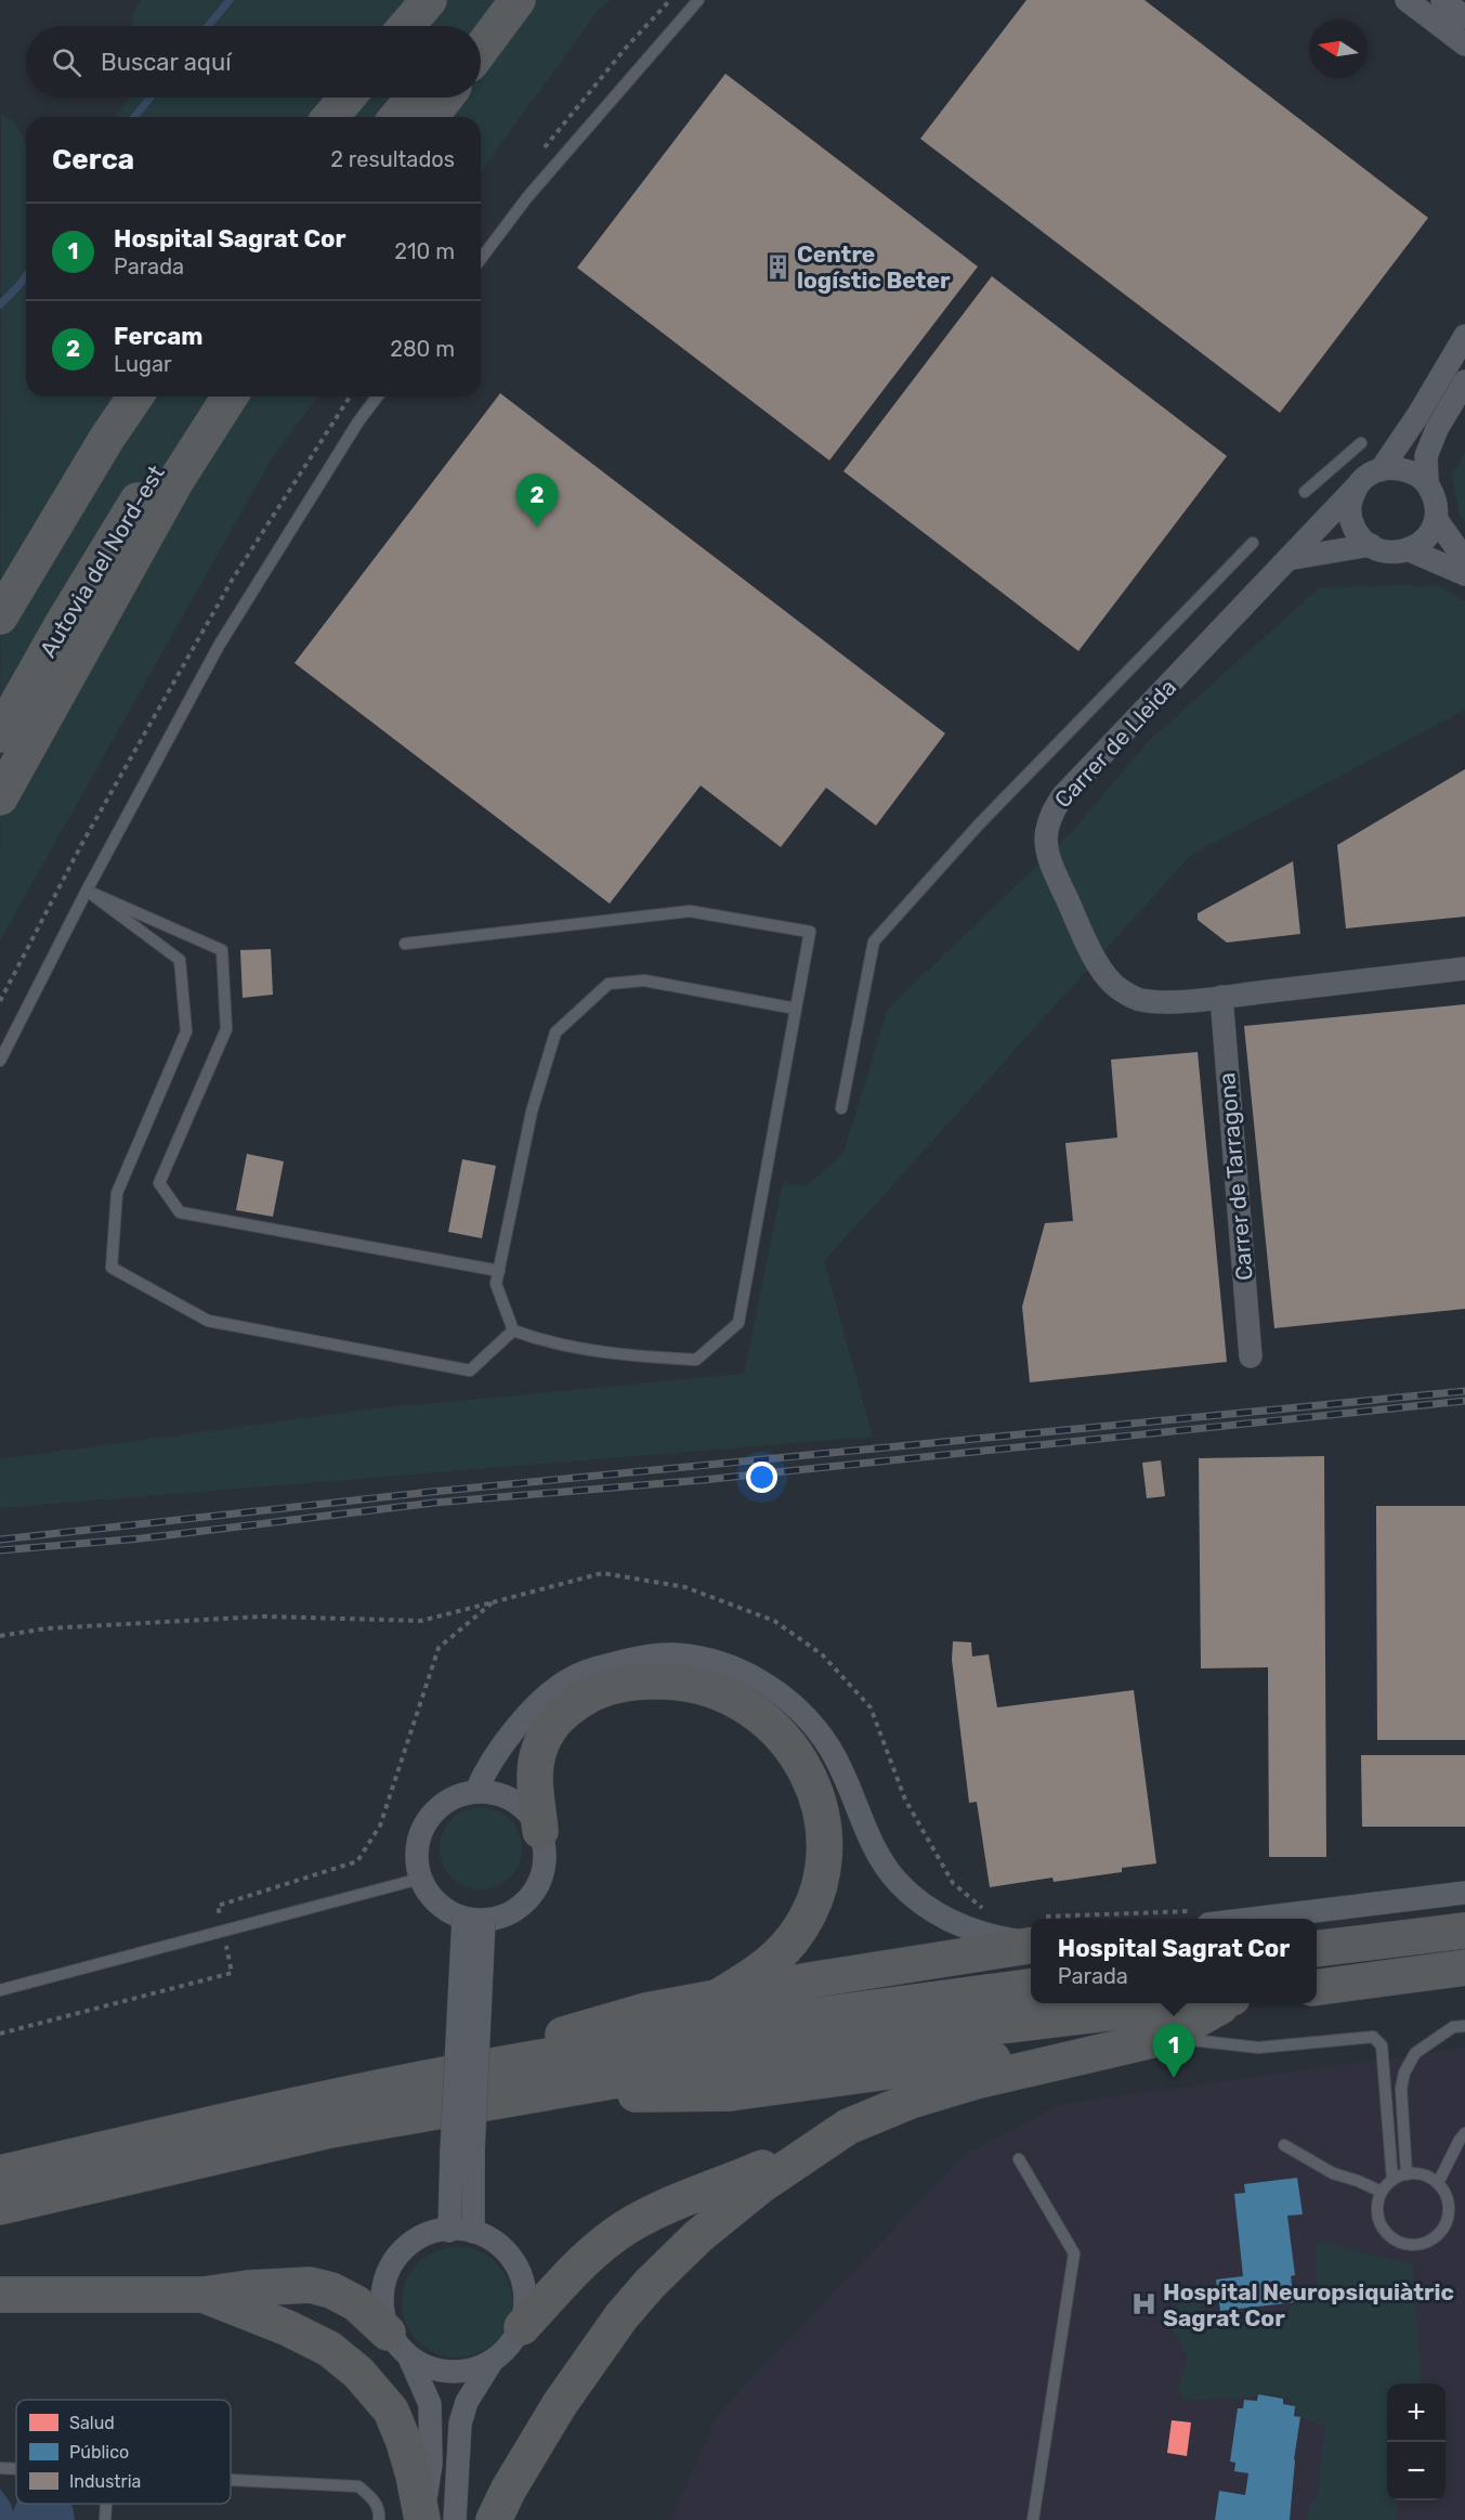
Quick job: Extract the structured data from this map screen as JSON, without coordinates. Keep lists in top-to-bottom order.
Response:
{
  "streets": {
    "highway": ["Autovia del Nord-est"],
    "street": ["Carrer de Lleida", "Carrer de Tarragona"]
  },
  "crossings": [
    ["Carrer de Lleida", "Carrer de Tarragona"]
  ],
  "places": {
    "building": ["Centre logístic Beter"],
    "hospital": ["Hospital Neuropsiquiàtric Sagrat Cor"]
  },
  "legend": ["Salud", "Público", "Industria"],
  "north": "left",
  "page": {
    "search": "Buscar aquí",
    "heading": ["Cerca", "2 resultados"],
    "list": [
      {
        "mark": "1",
        "name": "Hospital Sagrat Cor",
        "note": "Parada",
        "value": "210 m"
      },
      {
        "mark": "2",
        "name": "Fercam",
        "note": "Lugar",
        "value": "280 m"
      }
    ],
    "pins": ["2", "1"],
    "popup": ["Hospital Sagrat Cor", "Parada"],
    "map_buttons": ["+", "−"]
  }
}
